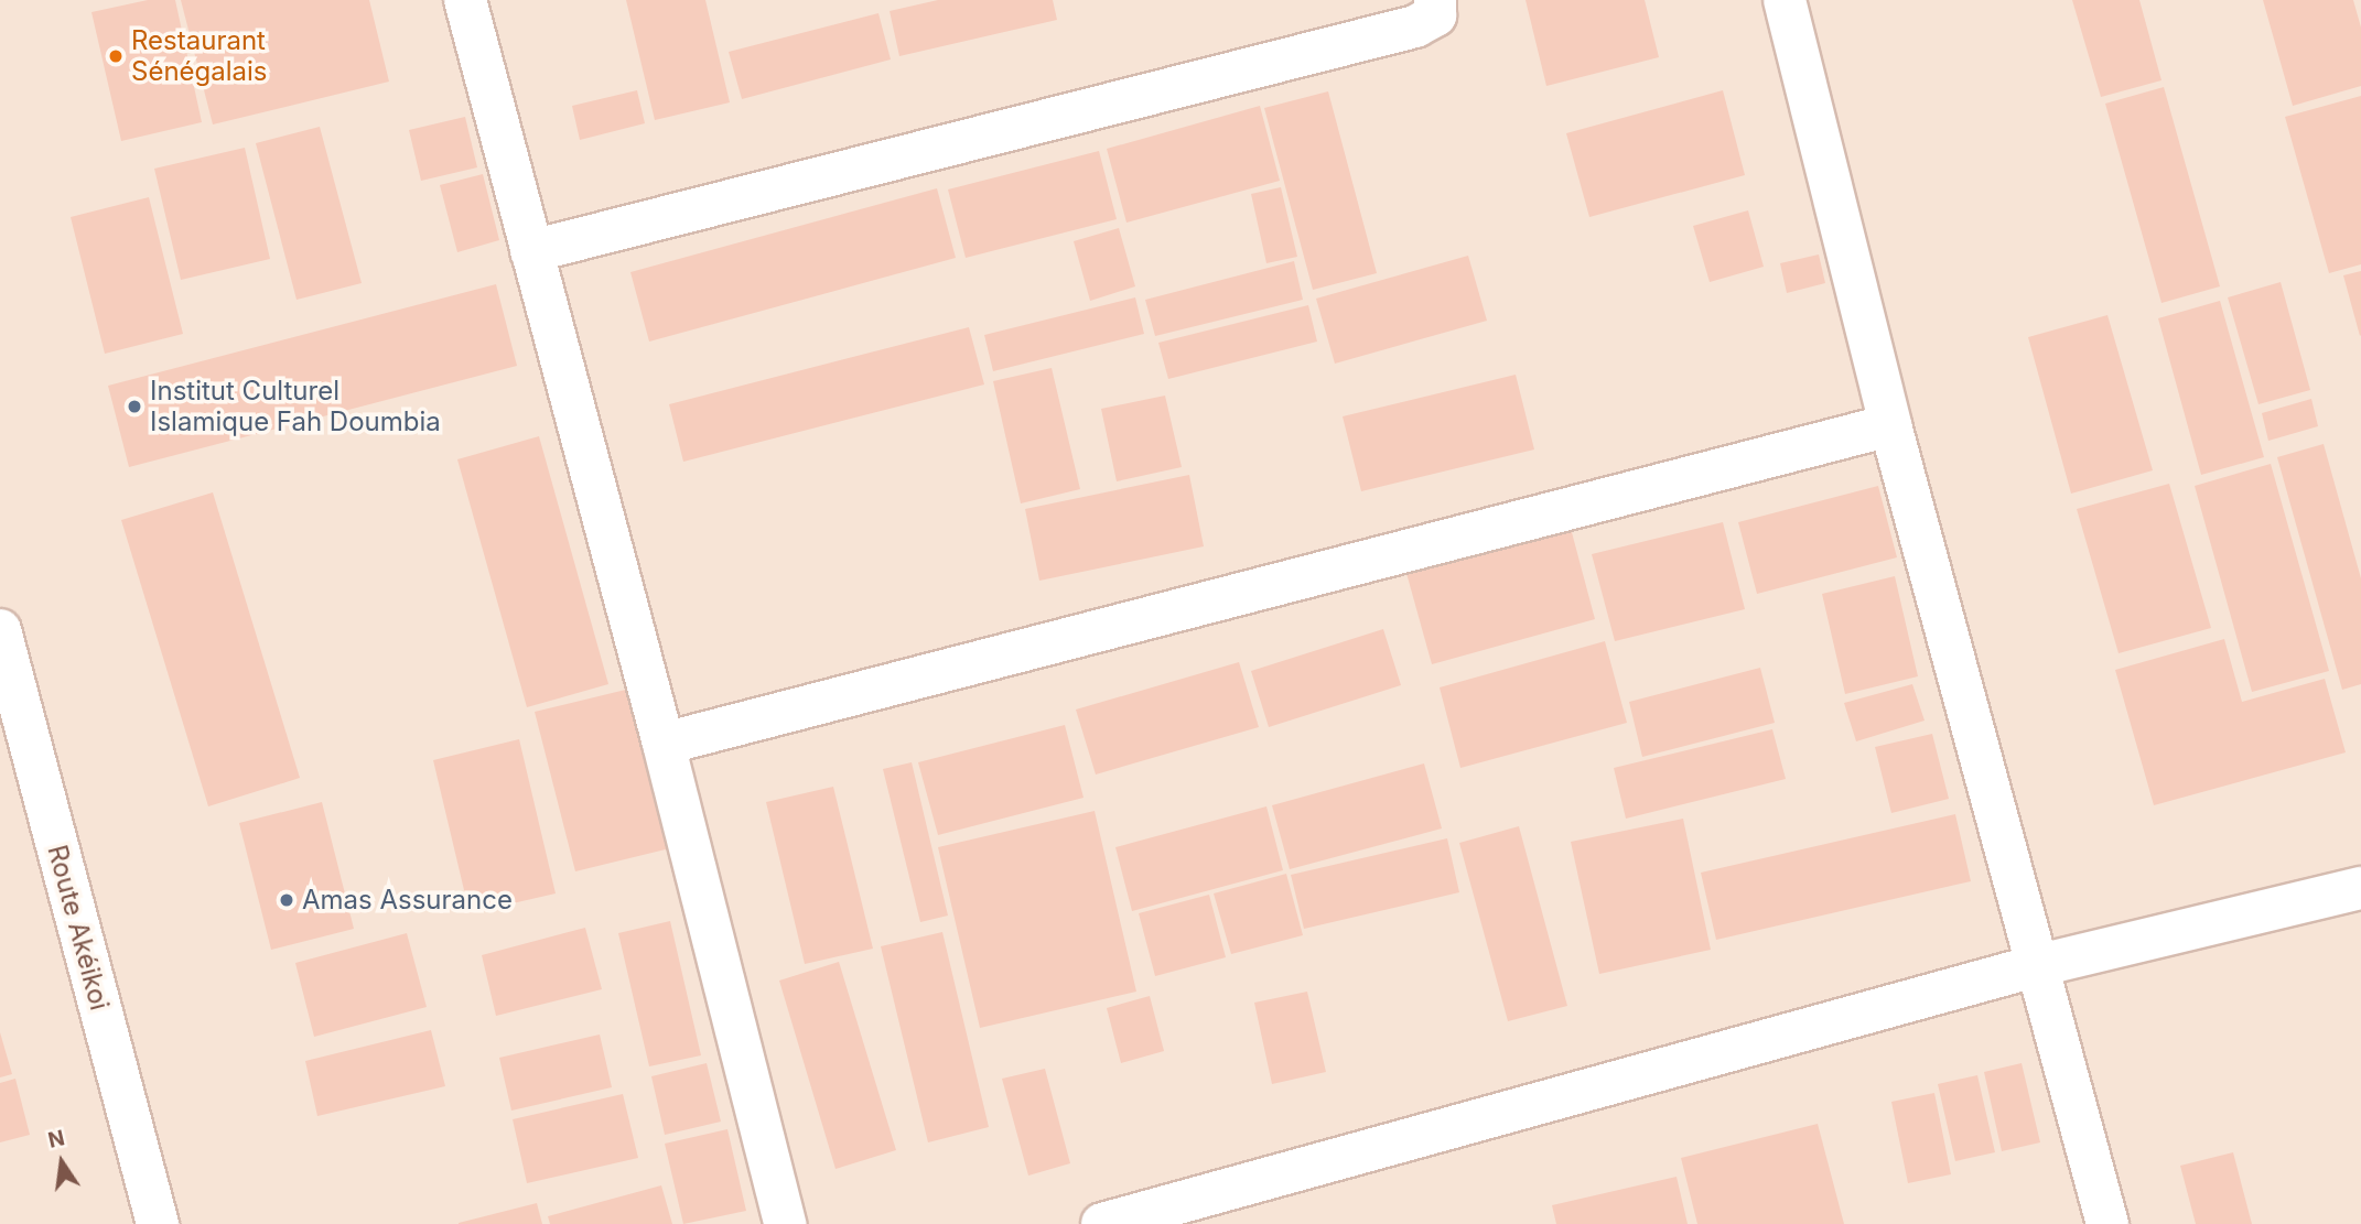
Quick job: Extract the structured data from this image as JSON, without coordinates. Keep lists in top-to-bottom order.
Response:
{
  "streets": {
    "street": ["Route Akéikoi"]
  },
  "places": ["Restaurant Sénégalais", "Institut Culturel Islamique Fah Doumbia", "Amas Assurance"],
  "north": "top"
}
